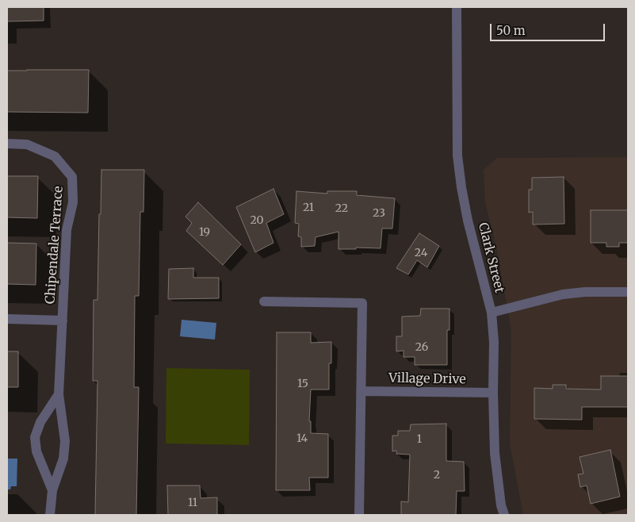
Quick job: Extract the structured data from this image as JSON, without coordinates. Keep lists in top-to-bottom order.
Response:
{
  "streets": {
    "street": ["Chipendale Terrace", "Clark Street", "Village Drive"]
  },
  "crossings": [
    ["Clark Street", "Village Drive"]
  ],
  "house_numbers": [
    "21",
    "22",
    "23",
    "20",
    "19",
    "24",
    "26",
    "15",
    "14",
    "1",
    "2",
    "11"
  ],
  "scale_bar": "50 m"
}
